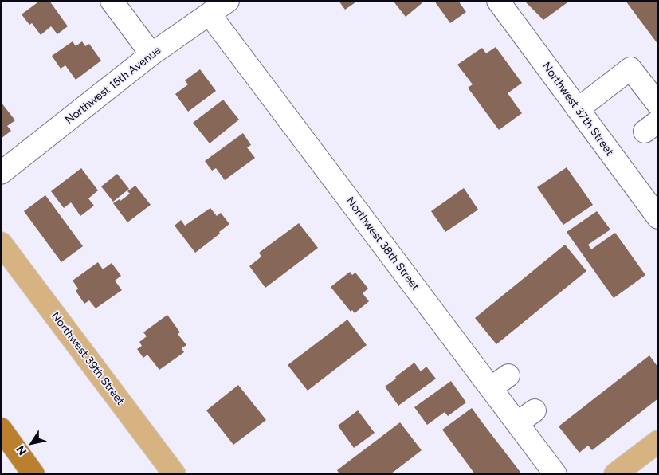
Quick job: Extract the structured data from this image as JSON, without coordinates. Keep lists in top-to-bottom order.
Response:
{
  "streets": {
    "main road": ["Northwest 39th Street"],
    "street": ["Northwest 15th Avenue", "Northwest 37th Street", "Northwest 38th Street"]
  },
  "crossings": [
    ["Northwest 15th Avenue", "Northwest 38th Street"]
  ],
  "north": "bottom left"
}
